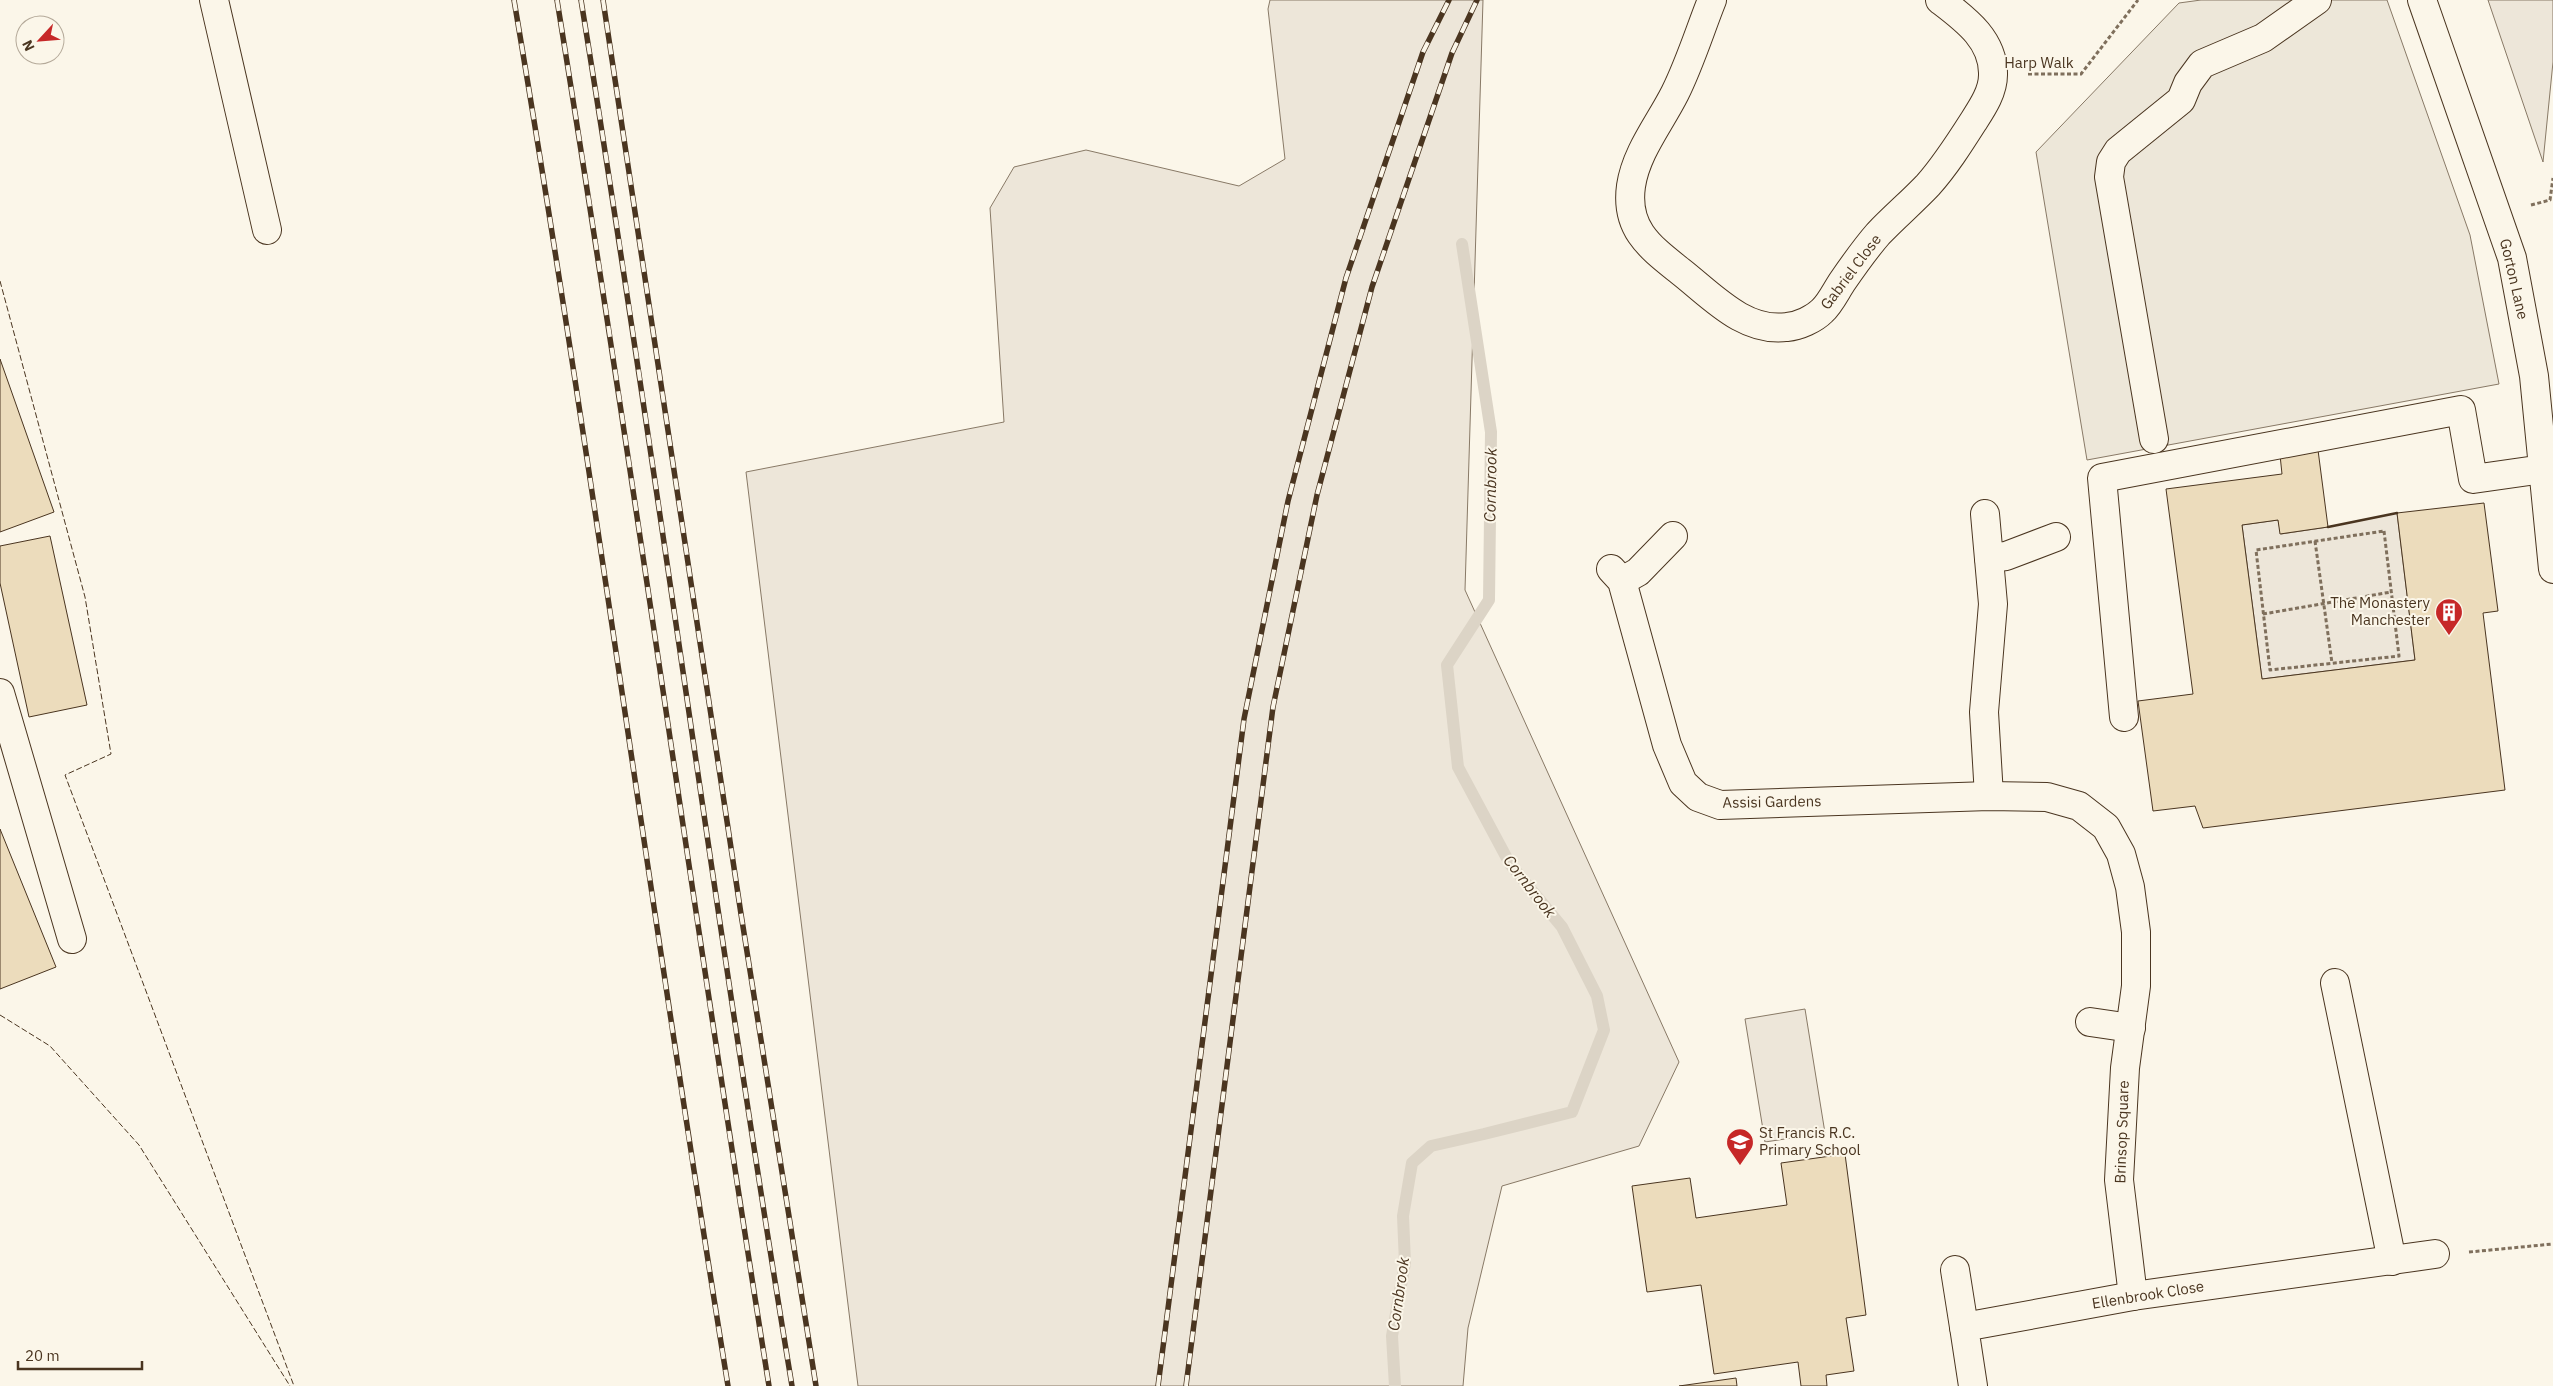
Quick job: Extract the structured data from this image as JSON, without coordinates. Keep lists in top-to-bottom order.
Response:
{
  "streets": {
    "street": [
      "Gabriel Close",
      "Gorton Lane",
      "Assisi Gardens",
      "Brinsop Square",
      "Ellenbrook Close"
    ],
    "path": ["Harp Walk"]
  },
  "crossings": [
    ["Harp Walk", "Gabriel Close"],
    ["Assisi Gardens", "Brinsop Square"],
    ["Brinsop Square", "Ellenbrook Close"]
  ],
  "water": ["Cornbrook"],
  "places": {
    "building": ["The Monastery Manchester"],
    "school or university": ["St Francis R.C. Primary School"]
  },
  "scale_bar": "20 m",
  "north": "bottom left"
}
